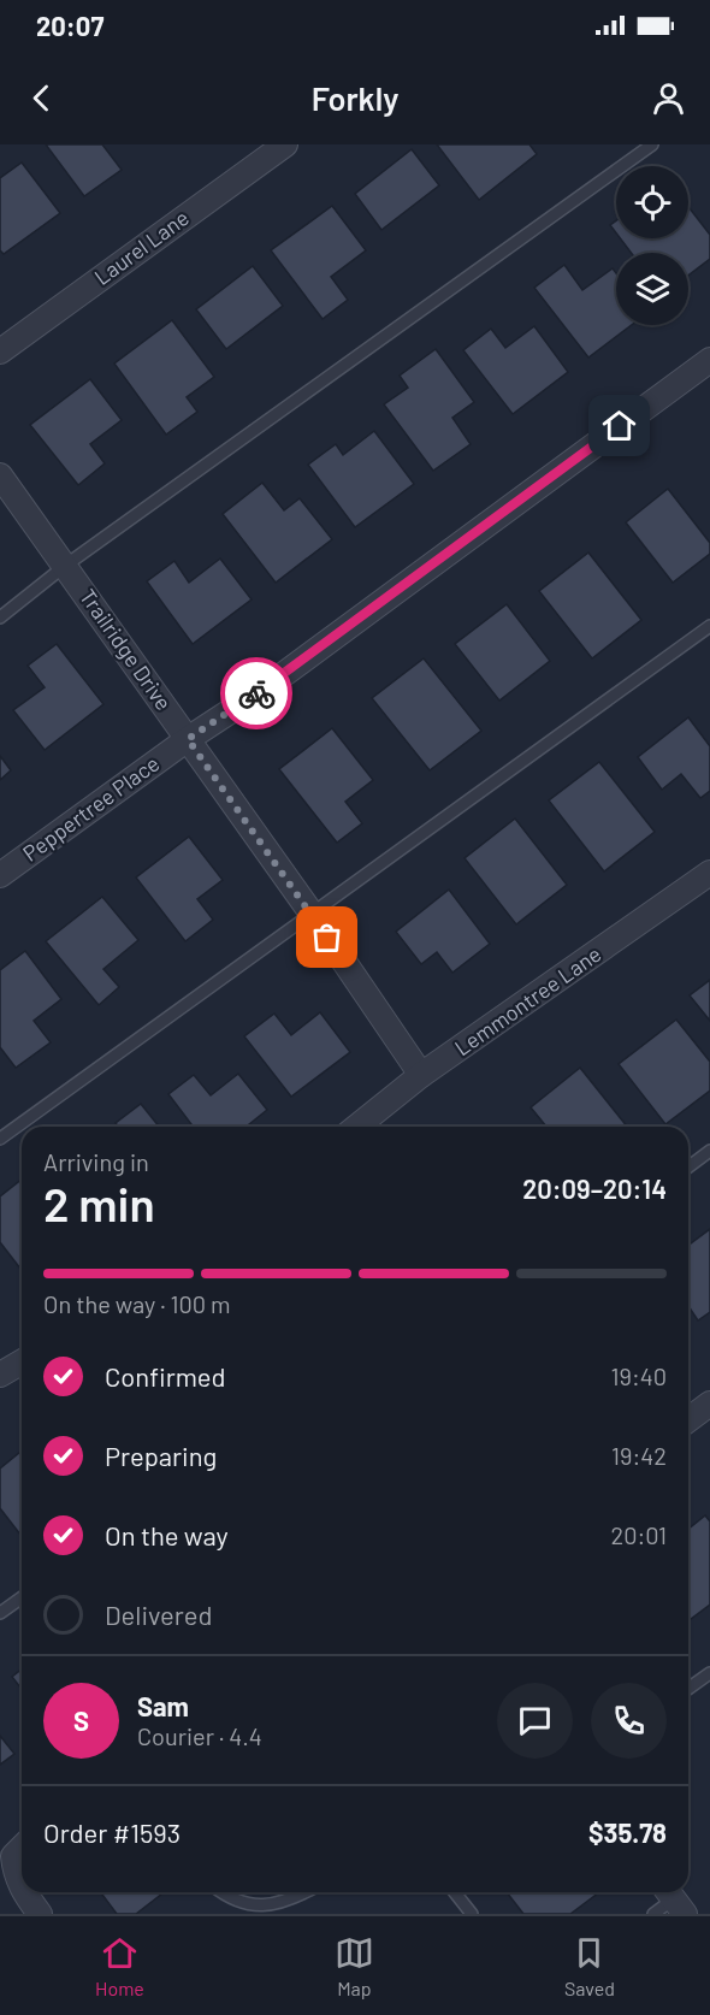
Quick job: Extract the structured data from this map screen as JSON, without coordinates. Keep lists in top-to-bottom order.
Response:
{
  "streets": {
    "street": [
      "Laurel Lane",
      "Trailridge Drive",
      "Peppertree Place",
      "Lemmontree Lane"
    ]
  },
  "crossings": [
    ["Trailridge Drive", "Peppertree Place"],
    ["Trailridge Drive", "Lemmontree Lane"]
  ],
  "page": {
    "status": "20:07",
    "header": "Forkly",
    "heading": ["2 min", "Arriving in", "20:09–20:14"],
    "panel": [
      "Sam",
      "Courier · 4.4",
      "Order #1593",
      "$35.78"
    ],
    "bar": "On the way · 100 m",
    "list": [
      ["Confirmed", "19:40"],
      ["Preparing", "19:42"],
      ["On the way", "20:01"],
      "Delivered"
    ],
    "round": "S",
    "tabs": ["Home", "Map", "Saved"]
  }
}
